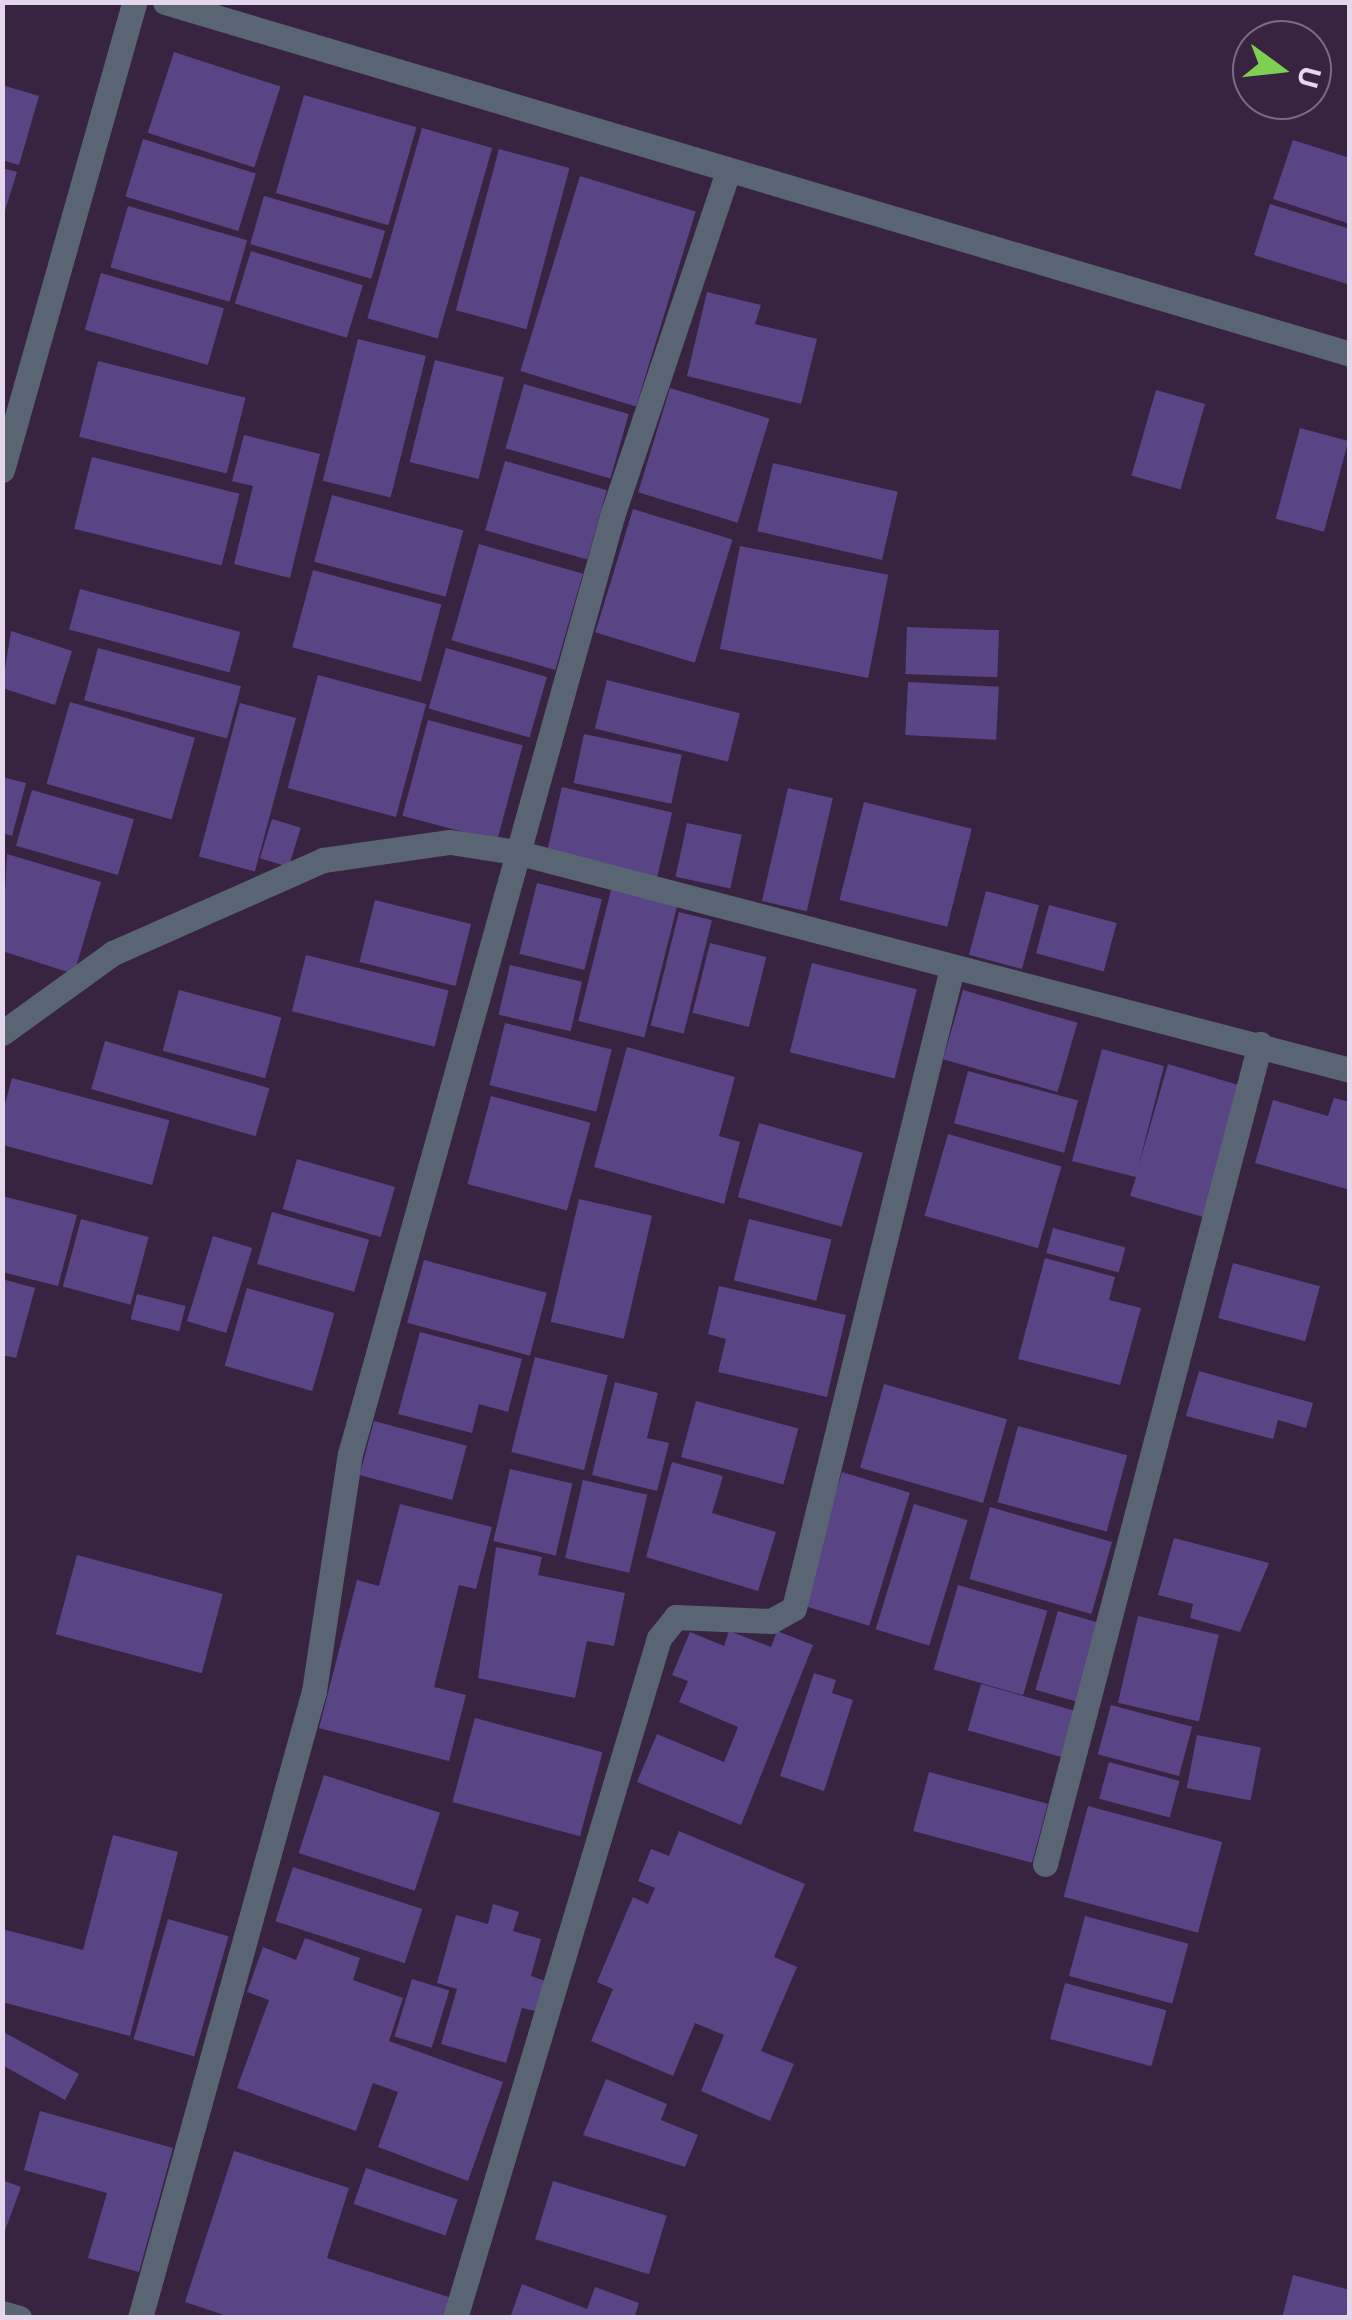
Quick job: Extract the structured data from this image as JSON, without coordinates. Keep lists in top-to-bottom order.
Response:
{
  "north": "right"
}
